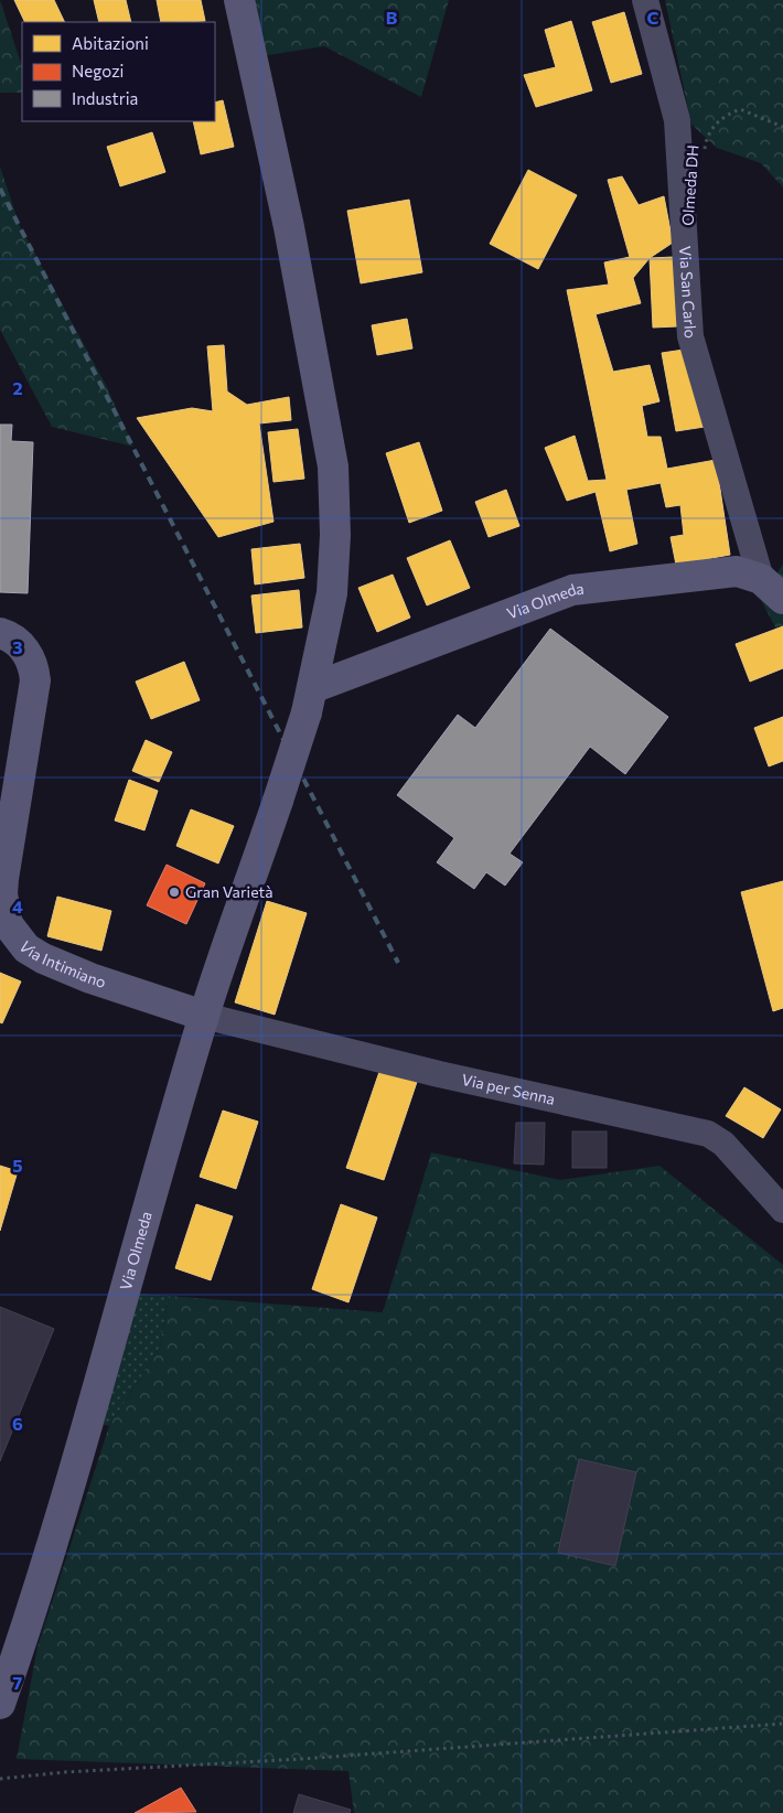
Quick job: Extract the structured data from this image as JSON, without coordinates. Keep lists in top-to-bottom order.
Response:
{
  "streets": {
    "main road": ["Via Olmeda", "Via Intimiano"],
    "street": ["Via San Carlo", "Via per Senna"],
    "path": ["Olmeda DH"]
  },
  "crossings": [
    ["Via San Carlo", "Via Olmeda"],
    ["Via Olmeda", "Via Intimiano"],
    ["Via Olmeda", "Via per Senna"],
    ["Via Intimiano", "Via per Senna"]
  ],
  "places": ["Gran Varietà"],
  "legend": ["Abitazioni", "Negozi", "Industria"],
  "grid": {
    "columns": ["B", "C"],
    "rows": [
      "2",
      "3",
      "4",
      "5",
      "6",
      "7"
    ]
  }
}
